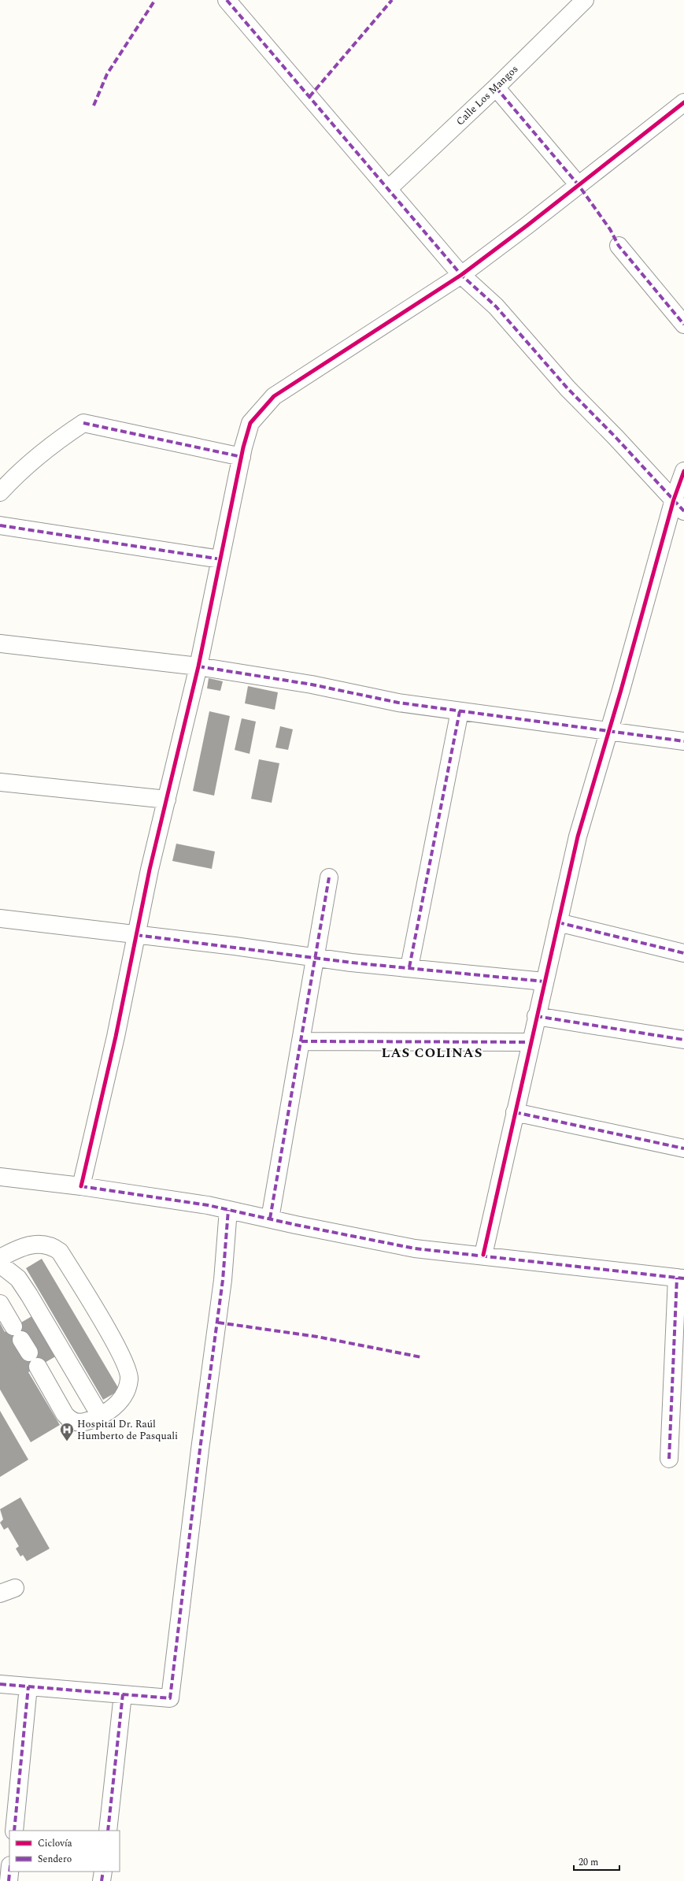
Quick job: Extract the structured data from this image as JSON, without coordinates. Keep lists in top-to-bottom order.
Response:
{
  "streets": {
    "street": ["Calle Los Mangos"]
  },
  "districts": ["LAS COLINAS"],
  "places": {
    "hospital": ["Hospital Dr. Raúl Humberto de Pasquali"]
  },
  "legend": ["Ciclovía", "Sendero"],
  "scale_bar": "20 m"
}
